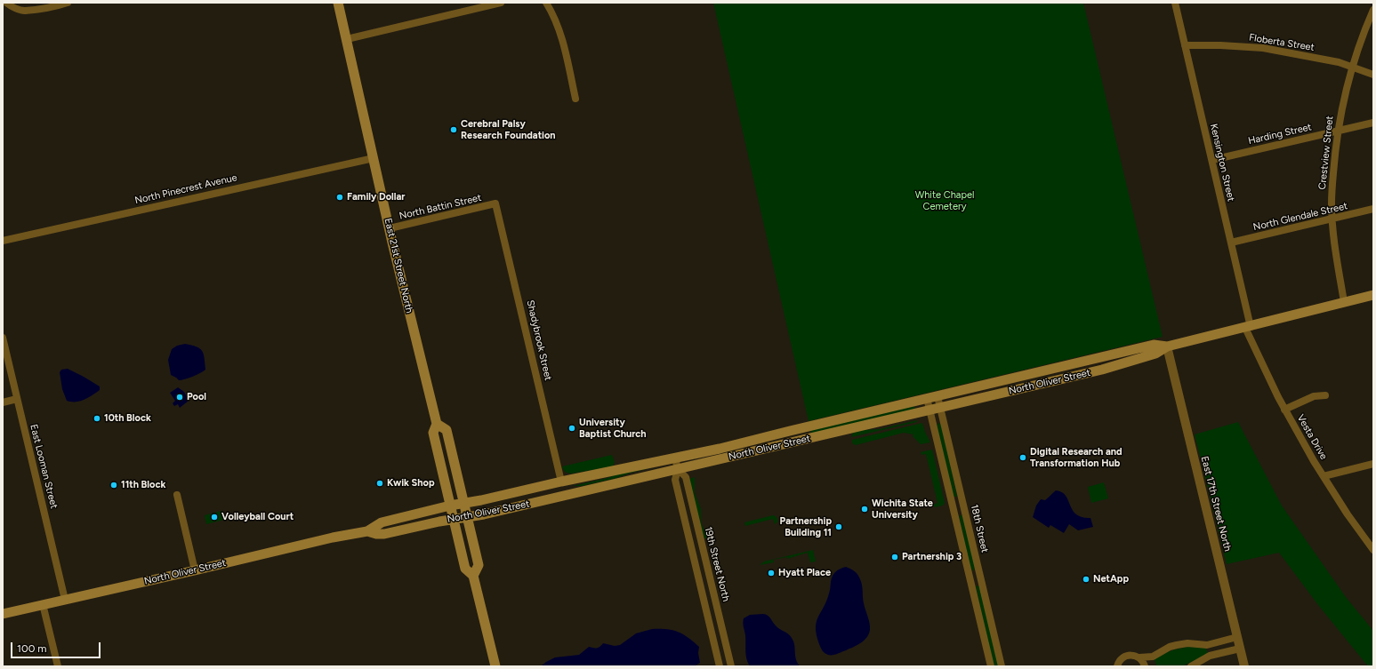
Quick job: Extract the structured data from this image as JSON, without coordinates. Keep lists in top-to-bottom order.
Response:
{
  "streets": {
    "main road": ["East 21st Street North", "North Oliver Street"],
    "street": [
      "Floberta Street",
      "Harding Street",
      "Crestview Street",
      "Kensington Street",
      "North Pinecrest Avenue",
      "North Battin Street",
      "North Glendale Street",
      "Shadybrook Street",
      "Vesta Drive",
      "East Looman Street",
      "East 17th Street North",
      "18th Street",
      "19th Street North"
    ]
  },
  "crossings": [
    ["Floberta Street", "Crestview Street"],
    ["Floberta Street", "Kensington Street"],
    ["Harding Street", "Crestview Street"],
    ["Harding Street", "Kensington Street"],
    ["Crestview Street", "North Glendale Street"],
    ["Crestview Street", "North Oliver Street"],
    ["Kensington Street", "North Glendale Street"],
    ["Kensington Street", "North Oliver Street"],
    ["Kensington Street", "Vesta Drive"],
    ["North Pinecrest Avenue", "East 21st Street North"],
    ["North Battin Street", "East 21st Street North"],
    ["North Battin Street", "Shadybrook Street"],
    ["East 21st Street North", "North Oliver Street"],
    ["Shadybrook Street", "North Oliver Street"],
    ["North Oliver Street", "Vesta Drive"],
    ["North Oliver Street", "East Looman Street"],
    ["North Oliver Street", "East 17th Street North"],
    ["North Oliver Street", "18th Street"],
    ["North Oliver Street", "19th Street North"]
  ],
  "parks": ["White Chapel Cemetery"],
  "places": [
    "Cerebral Palsy Research Foundation",
    "Family Dollar",
    "Pool",
    "10th Block",
    "University Baptist Church",
    "Digital Research and Transformation Hub",
    "Kwik Shop",
    "11th Block",
    "Wichita State University",
    "Volleyball Court",
    "Partnership Building 11",
    "Partnership 3",
    "Hyatt Place",
    "NetApp"
  ],
  "scale_bar": "100 m"
}
